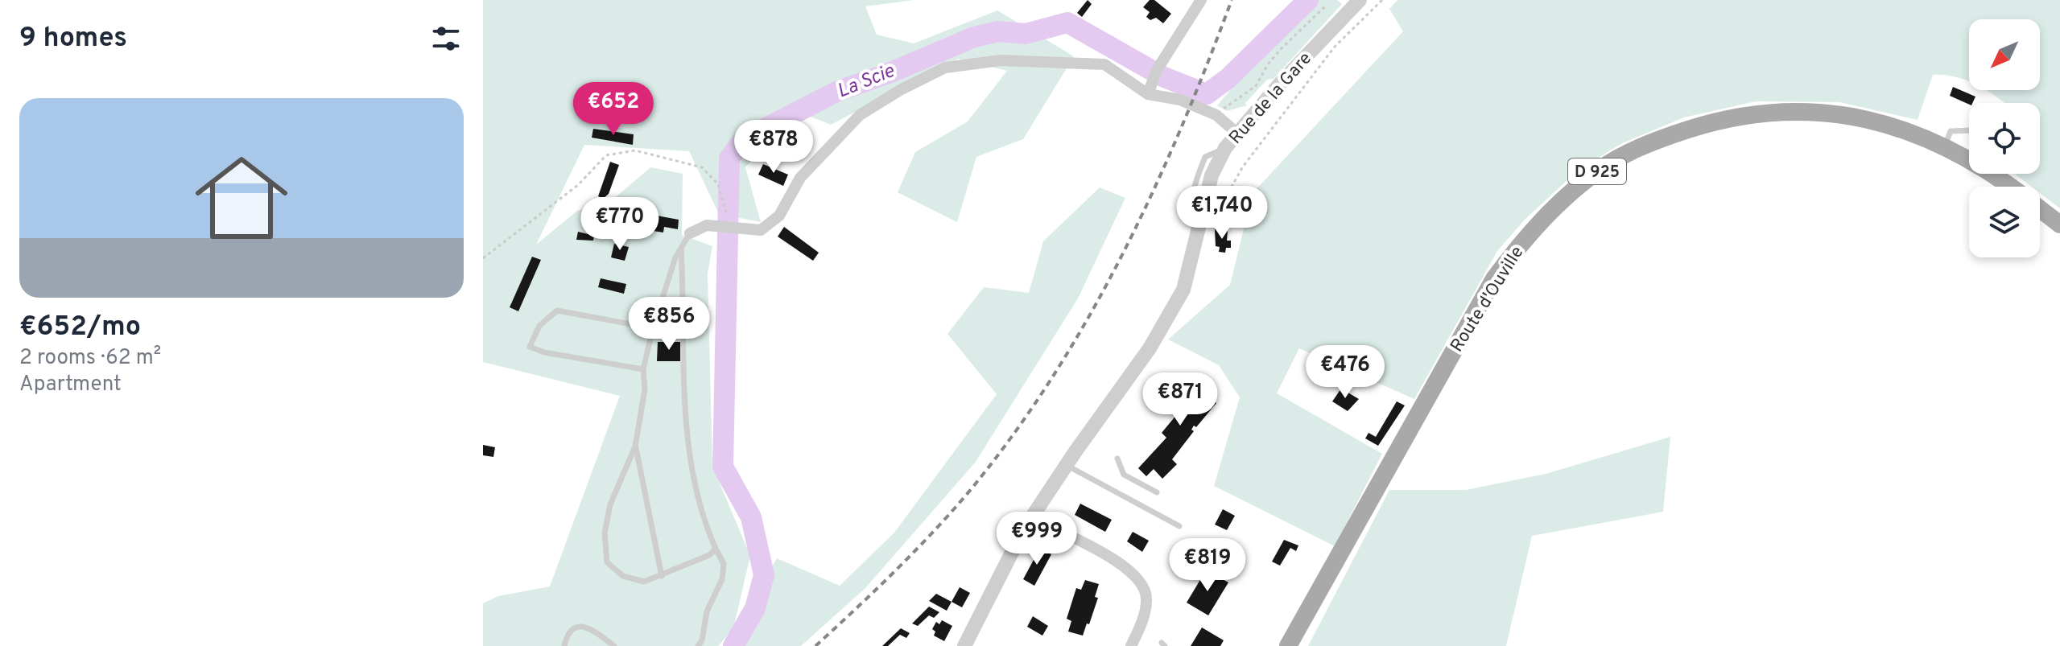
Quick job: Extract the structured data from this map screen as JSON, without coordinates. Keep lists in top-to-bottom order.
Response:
{
  "streets": {
    "main road": ["D 925", "Route d'Ouville"],
    "street": ["Rue de la Gare"]
  },
  "water": ["La Scie"],
  "north": "bottom left",
  "page": {
    "heading": "9 homes",
    "list": [
      {
        "name": "€652/mo",
        "note": "2 rooms · 62 m² · Apartment"
      }
    ],
    "price": [
      "€652",
      "€878",
      "€1,740",
      "€770",
      "€856",
      "€476",
      "€871",
      "€999",
      "€819"
    ]
  }
}
